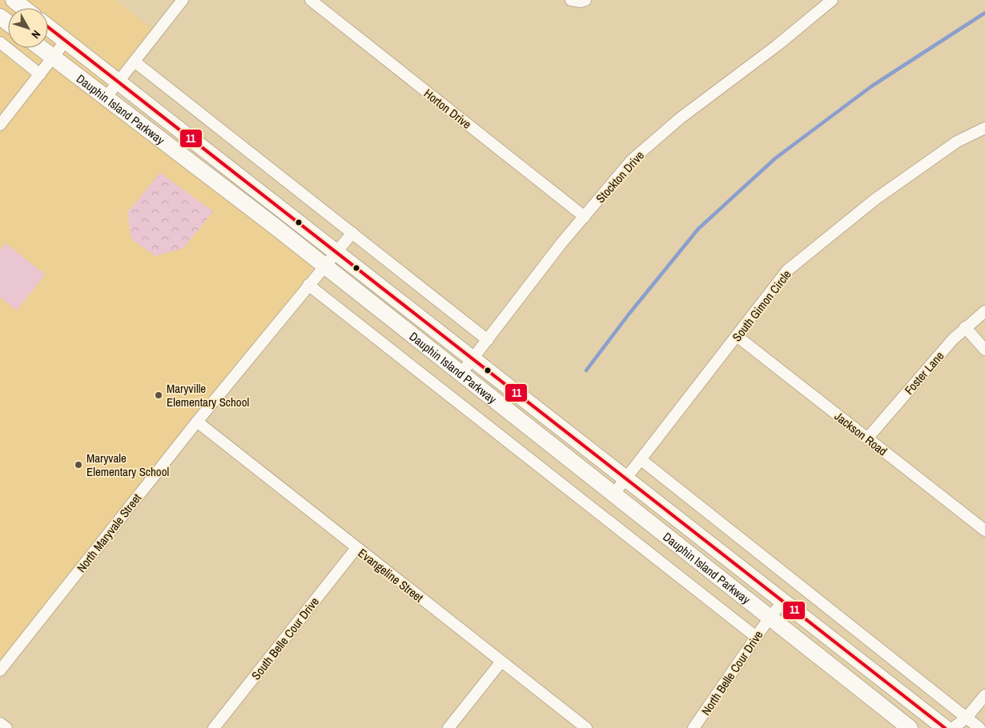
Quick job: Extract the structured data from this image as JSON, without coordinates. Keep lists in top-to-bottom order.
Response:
{
  "streets": {
    "main road": ["Dauphin Island Parkway"],
    "street": [
      "Horton Drive",
      "Stockton Drive",
      "South Gimon Circle",
      "Foster Lane",
      "Jackson Road",
      "North Maryvale Street",
      "Evangeline Street",
      "South Belle Cour Drive",
      "North Belle Cour Drive"
    ]
  },
  "crossings": [
    ["Dauphin Island Parkway", "Stockton Drive"],
    ["Dauphin Island Parkway", "South Gimon Circle"],
    ["Dauphin Island Parkway", "North Maryvale Street"],
    ["Dauphin Island Parkway", "North Belle Cour Drive"],
    ["Horton Drive", "Stockton Drive"],
    ["South Gimon Circle", "Jackson Road"],
    ["Foster Lane", "Jackson Road"],
    ["North Maryvale Street", "Evangeline Street"],
    ["Evangeline Street", "South Belle Cour Drive"]
  ],
  "places": ["Maryville Elementary School", "Maryvale Elementary School"],
  "lines": ["transit line 11"],
  "north": "bottom right"
}
